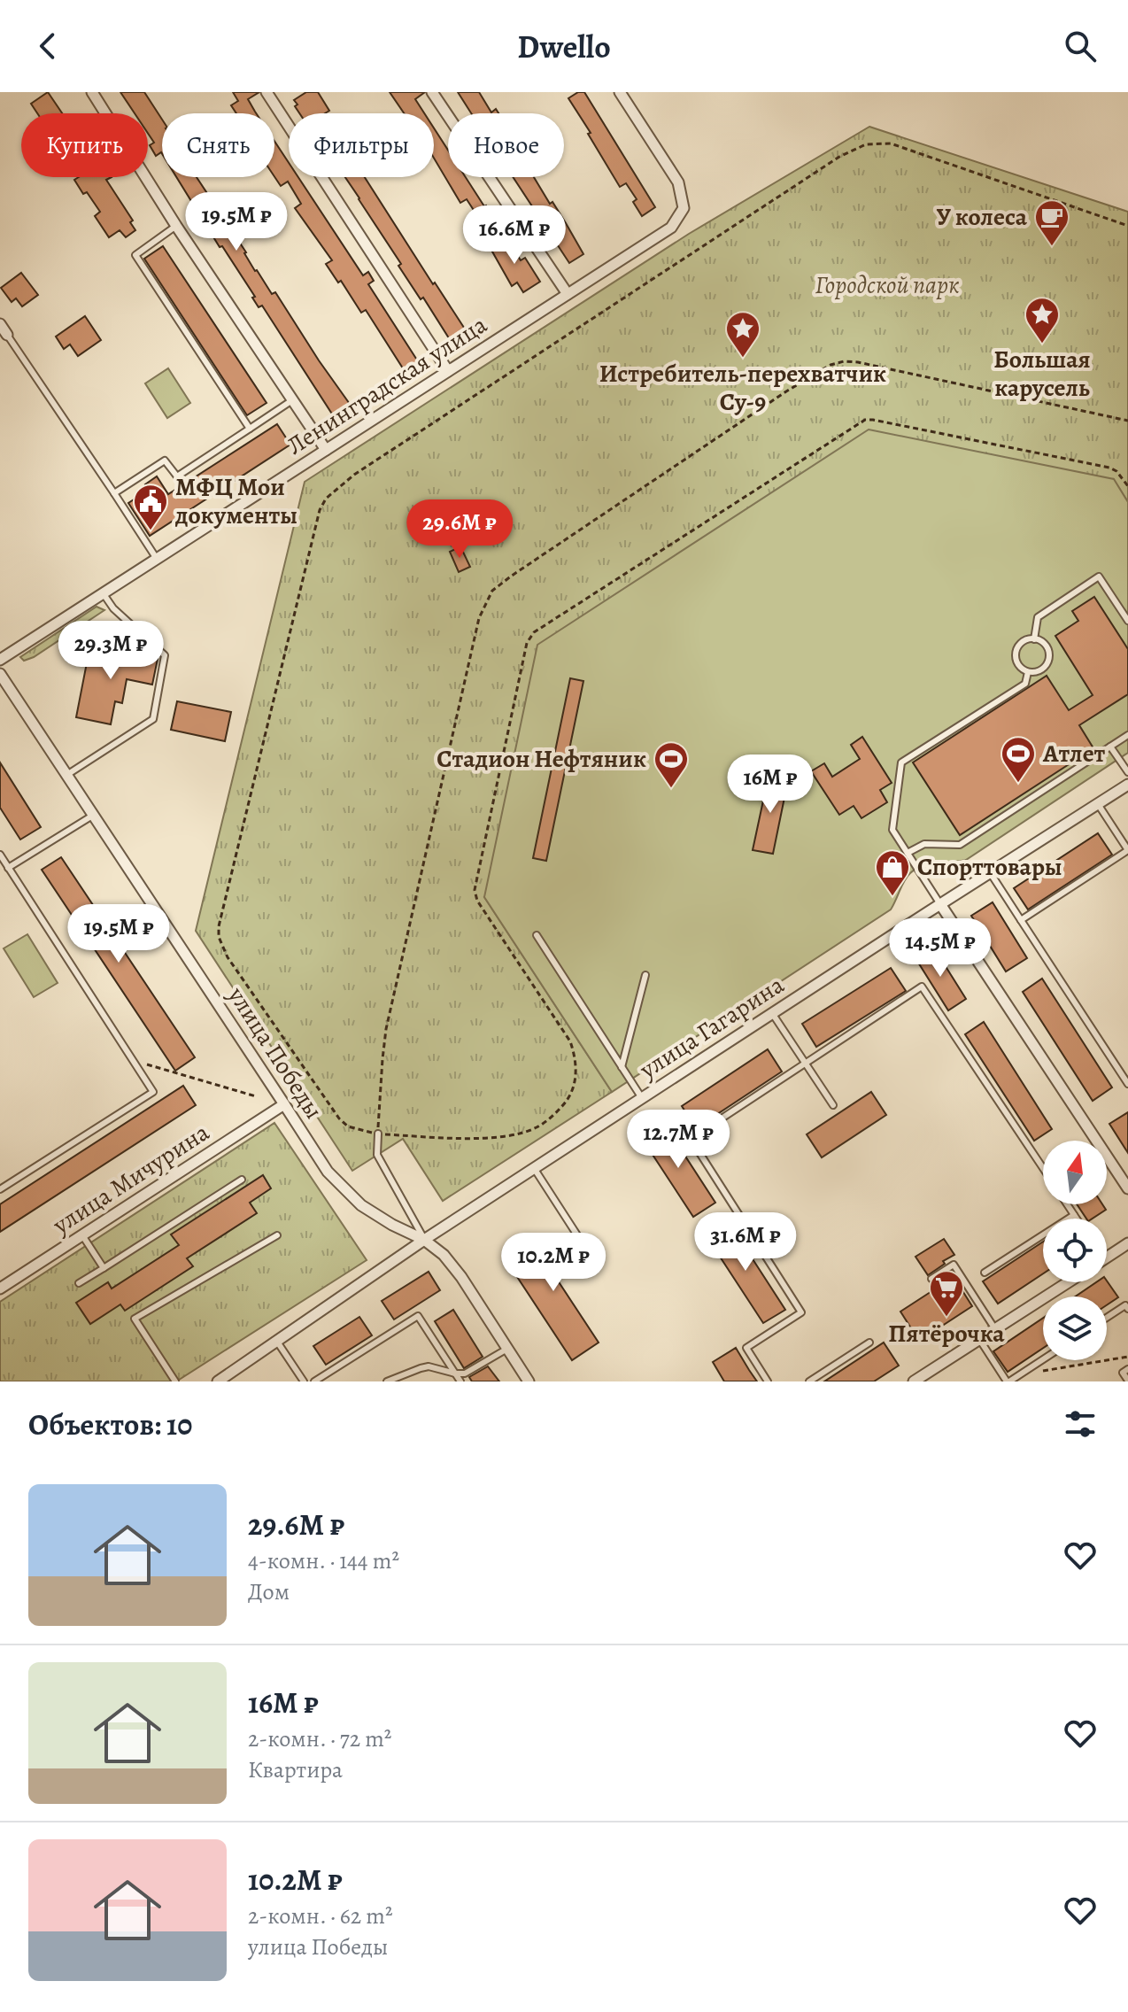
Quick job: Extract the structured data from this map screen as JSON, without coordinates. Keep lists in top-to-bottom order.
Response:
{
  "streets": {
    "street": [
      "Ленинградская улица",
      "улица Гагарина",
      "улица Победы",
      "улица Мичурина"
    ]
  },
  "crossings": [
    ["улица Гагарина", "улица Победы"],
    ["улица Победы", "улица Мичурина"]
  ],
  "parks": ["Городской парк"],
  "places": {
    "cafe": ["У колеса"],
    "place": ["Большая карусель", "Истребитель-перехватчик Су-9"],
    "public building": ["МФЦ Мои документы"],
    "sports": ["Атлет", "Стадион Нефтяник"],
    "shop": ["Спорттовары"],
    "supermarket": ["Пятёрочка"]
  },
  "north": "top",
  "page": {
    "header": "Dwello",
    "chip": [
      "Купить",
      "Снять",
      "Фильтры",
      "Новое"
    ],
    "price": [
      "19.5M ₽",
      "16.6M ₽",
      "29.6M ₽",
      "29.3M ₽",
      "16M ₽",
      "19.5M ₽",
      "14.5M ₽",
      "12.7M ₽",
      "31.6M ₽",
      "10.2M ₽"
    ],
    "heading": "Объектов: 10",
    "list": [
      {
        "name": "29.6M ₽",
        "note": "4-комн. · 144 m² · Дом"
      },
      {
        "name": "16M ₽",
        "note": "2-комн. · 72 m² · Квартира"
      },
      {
        "name": "10.2M ₽",
        "note": "2-комн. · 62 m² · улица Победы"
      }
    ]
  }
}
